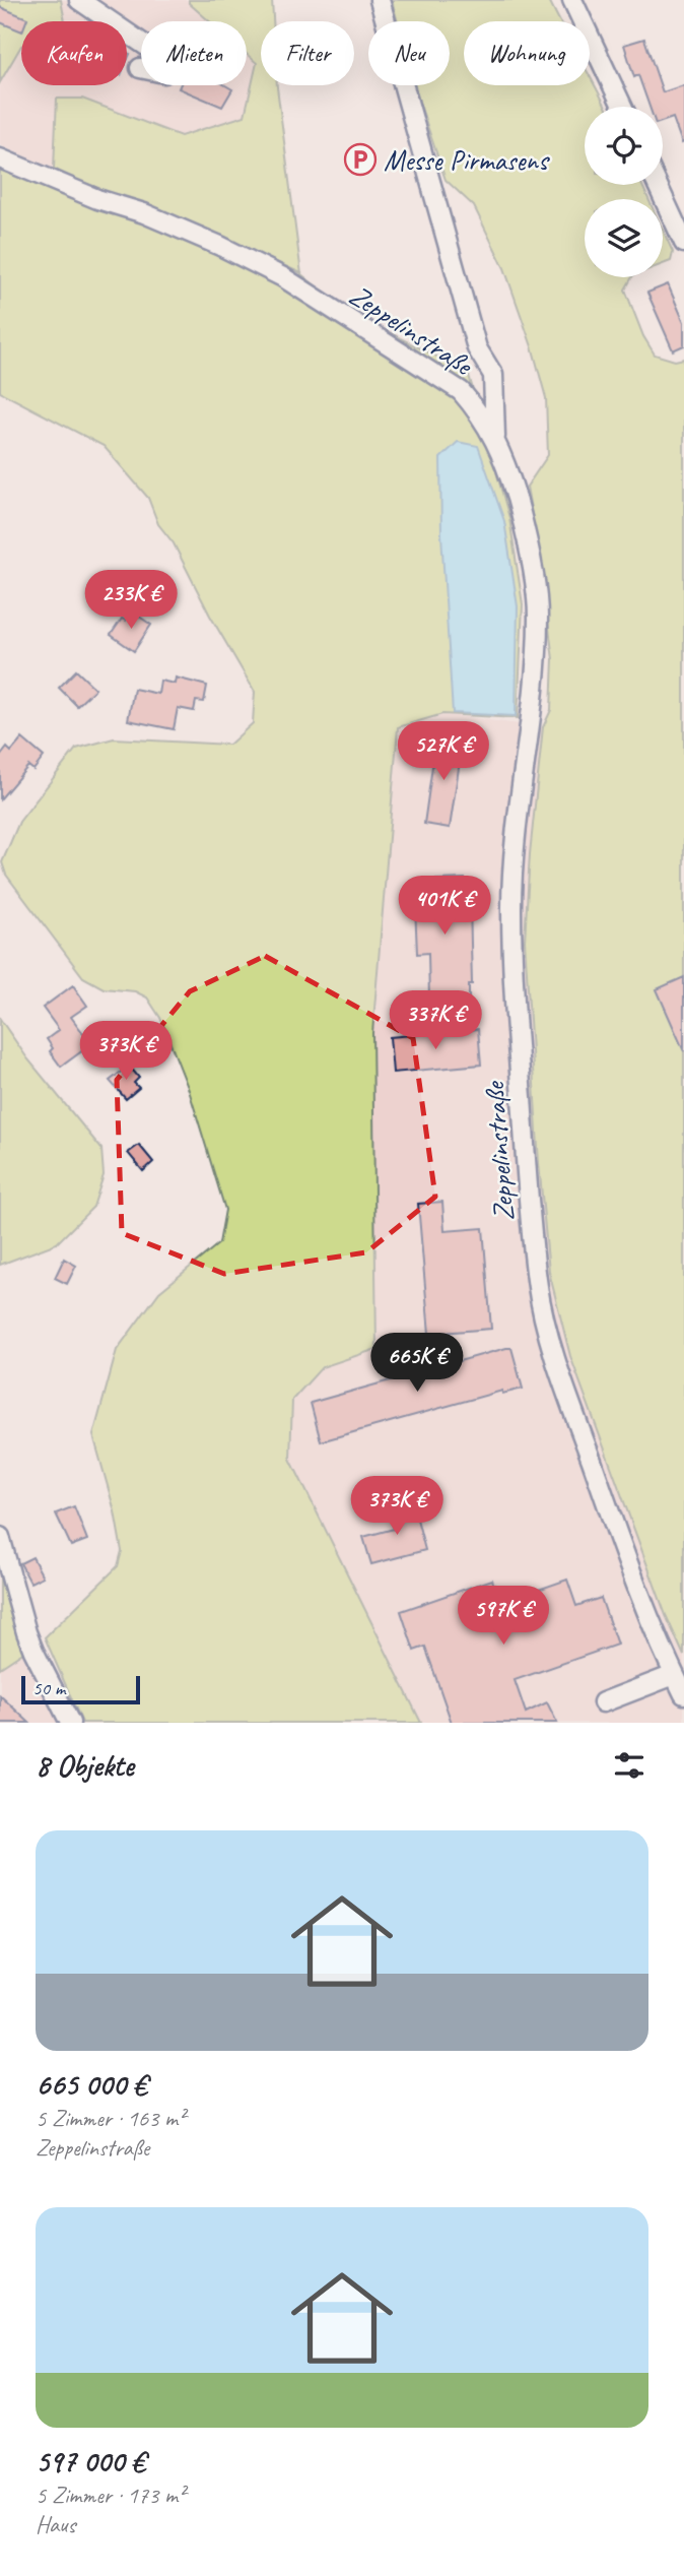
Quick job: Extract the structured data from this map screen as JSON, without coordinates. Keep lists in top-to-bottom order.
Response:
{
  "streets": {
    "street": ["Zeppelinstraße"]
  },
  "places": {
    "parking": ["Messe Pirmasens"]
  },
  "scale_bar": "50 m",
  "page": {
    "chip": [
      "Kaufen",
      "Mieten",
      "Filter",
      "Neu",
      "Wohnung"
    ],
    "price": [
      "233K €",
      "527K €",
      "401K €",
      "337K €",
      "373K €",
      "665K €",
      "373K €",
      "597K €"
    ],
    "scale": "50 m",
    "heading": "8 Objekte",
    "list": [
      {
        "name": "665 000 €",
        "note": "5 Zimmer · 163 m² · Zeppelinstraße"
      },
      {
        "name": "597 000 €",
        "note": "5 Zimmer · 173 m² · Haus"
      }
    ]
  }
}
